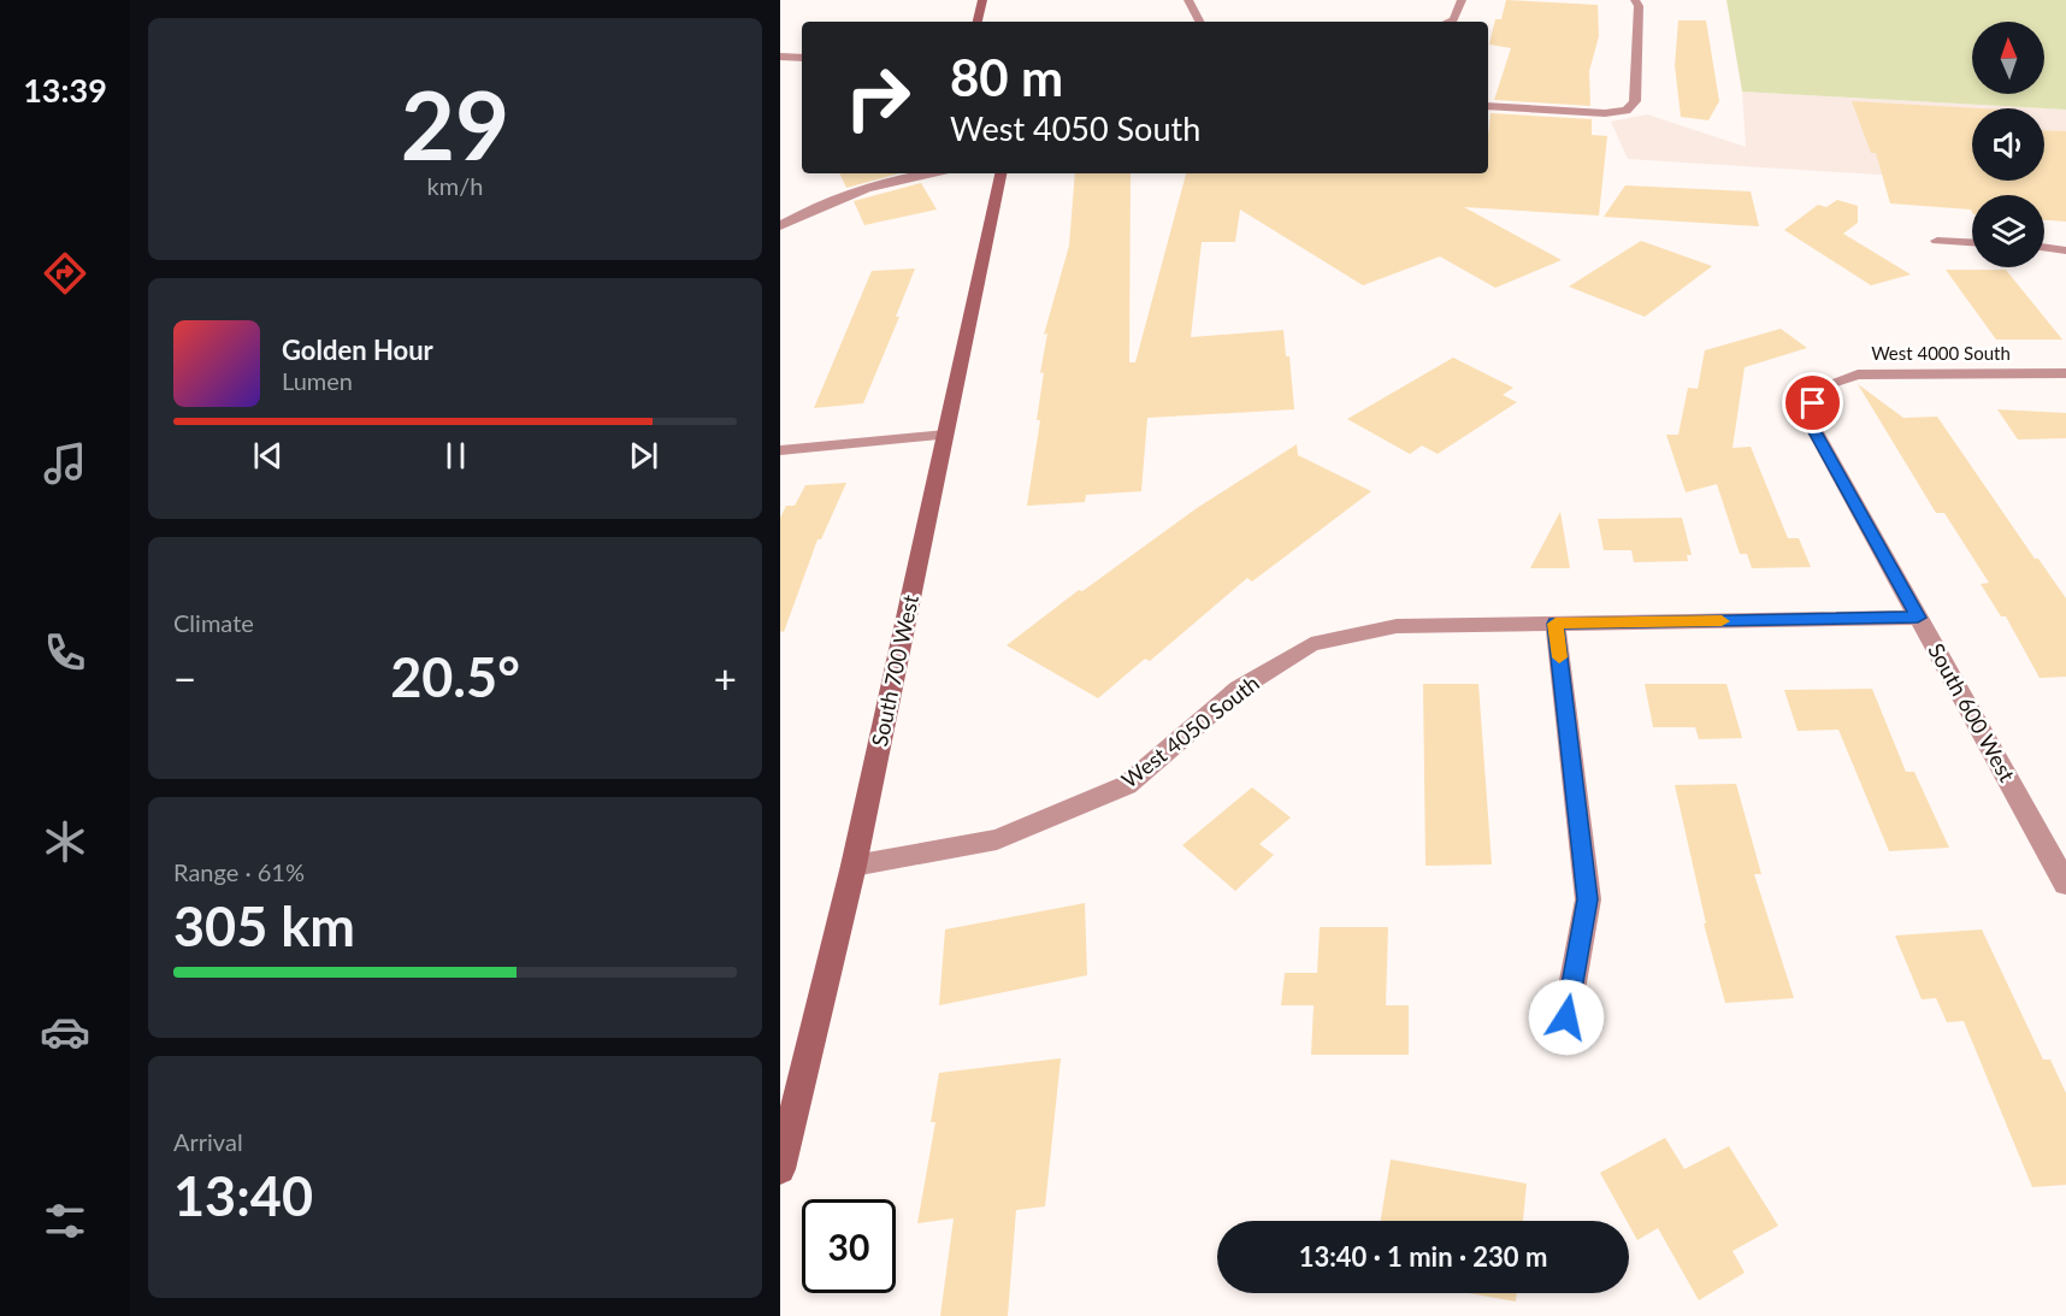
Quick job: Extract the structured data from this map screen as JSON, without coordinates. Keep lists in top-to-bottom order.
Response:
{
  "streets": {
    "street": [
      "West 4000 South",
      "South 700 West",
      "South 600 West",
      "West 4050 South"
    ]
  },
  "crossings": [
    ["West 4000 South", "South 600 West"],
    ["South 700 West", "West 4050 South"],
    ["South 600 West", "West 4050 South"]
  ],
  "north": "top",
  "page": {
    "tabs": "13:39",
    "tile": [
      ["29", "km/h"],
      "Climate",
      ["Range · 61%", "305 km"],
      ["Arrival", "13:40"]
    ],
    "turn": ["80 m", "West 4050 South"],
    "song": ["Golden Hour", "Lumen"],
    "heat": ["−", "20.5°", "+"],
    "limit": "30",
    "trip": "13:40 · 1 min · 230 m"
  }
}
